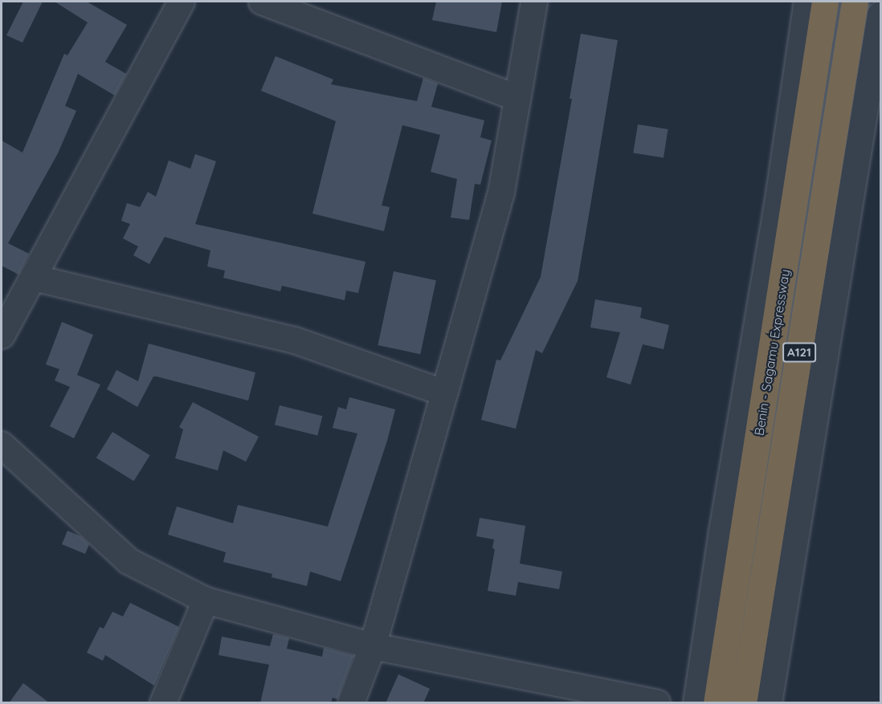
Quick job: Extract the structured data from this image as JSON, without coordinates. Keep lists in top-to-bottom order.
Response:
{
  "streets": {
    "highway": ["Benin - Sagamu Expressway", "A121"]
  }
}
